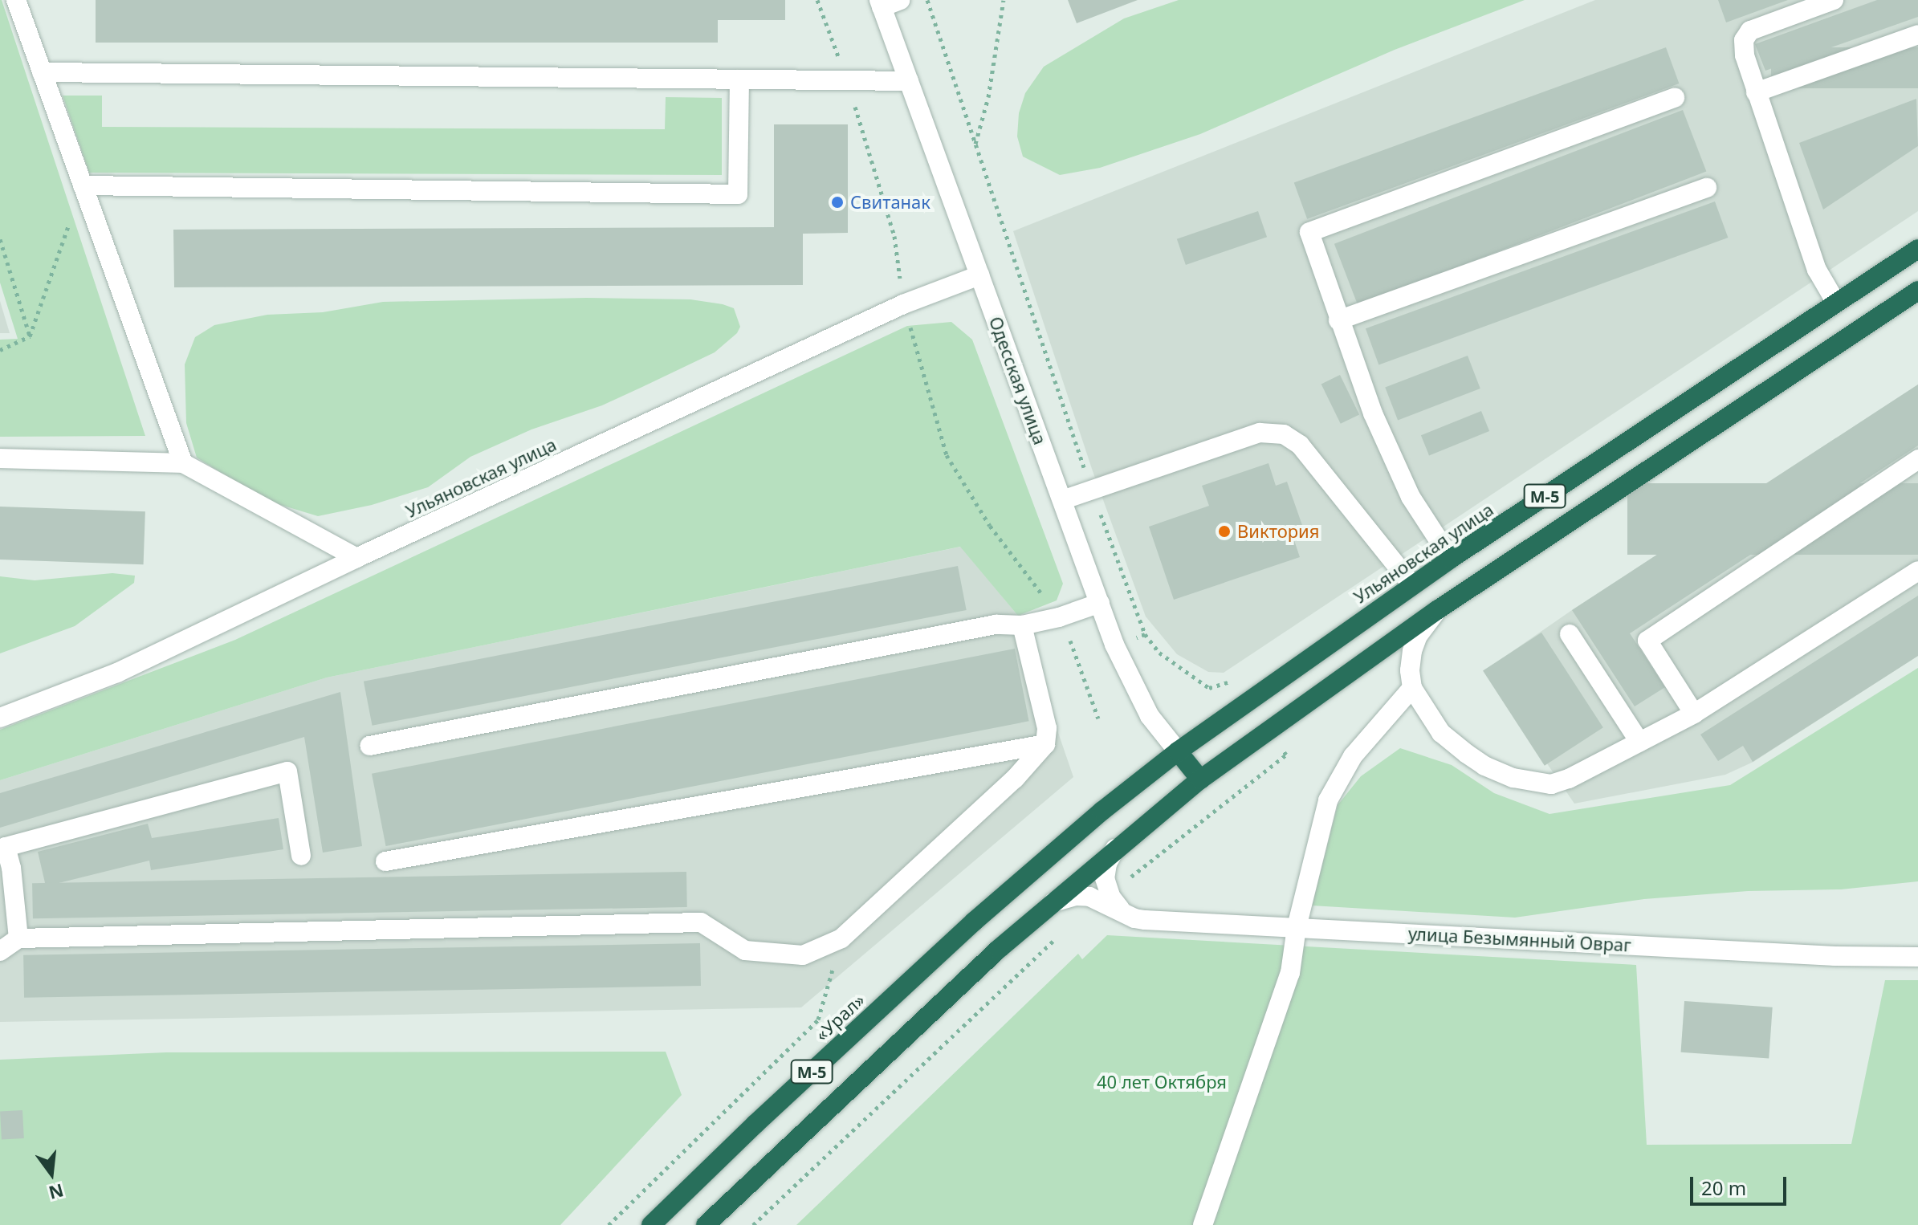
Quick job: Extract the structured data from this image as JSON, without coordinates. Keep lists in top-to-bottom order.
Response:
{
  "streets": {
    "highway": ["Ульяновская улица", "М-5", "«Урал»"],
    "street": ["Одесская улица", "улица Безымянный Овраг"]
  },
  "crossings": [
    ["Одесская улица", "Ульяновская улица"],
    ["Ульяновская улица", "«Урал»"],
    ["М-5", "улица Безымянный Овраг"]
  ],
  "parks": ["40 лет Октября"],
  "places": ["Свитанак", "Виктория"],
  "scale_bar": "20 m",
  "north": "bottom"
}
